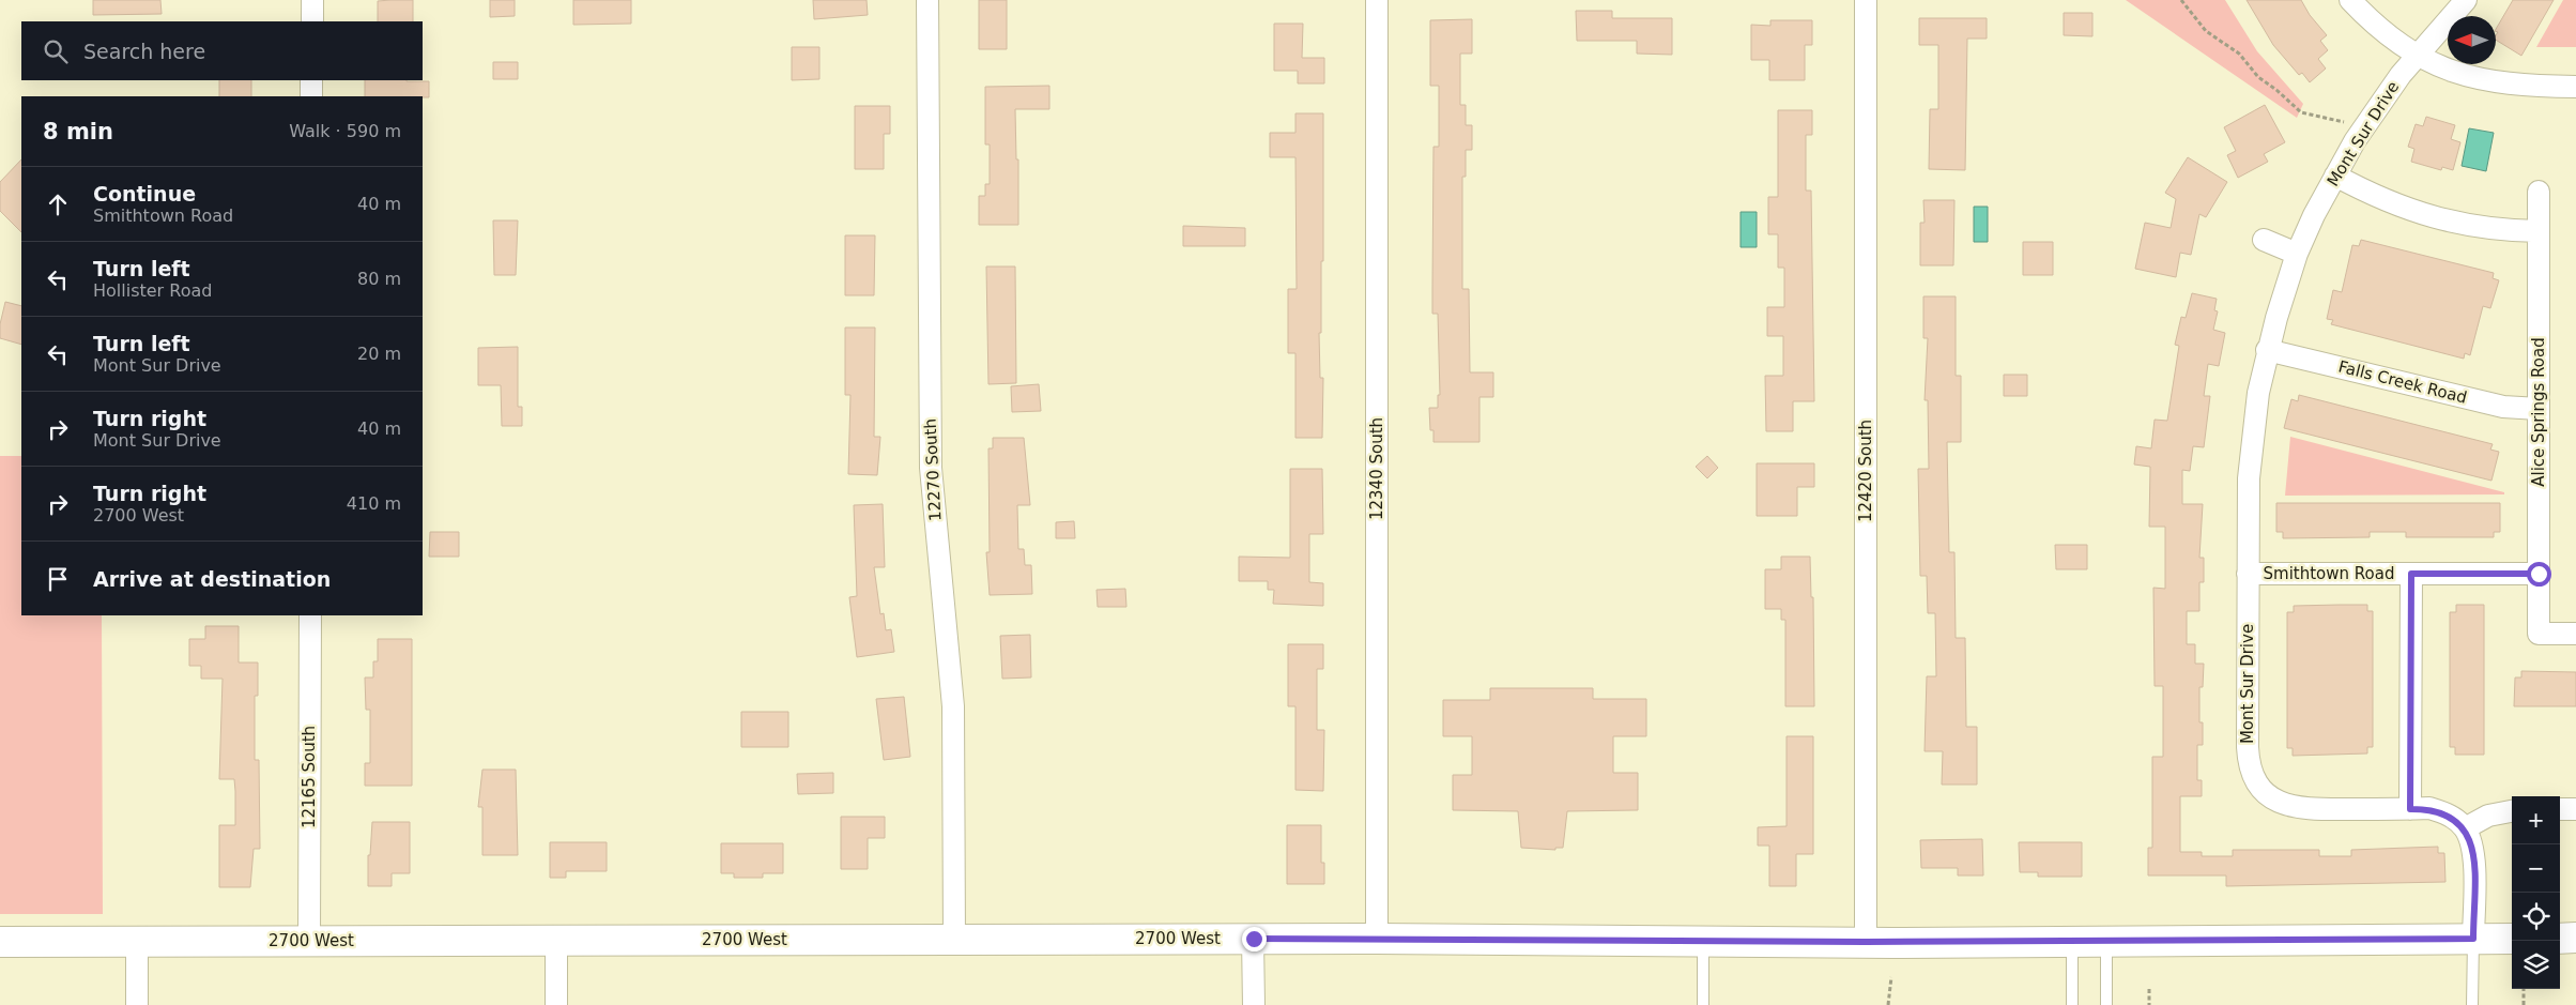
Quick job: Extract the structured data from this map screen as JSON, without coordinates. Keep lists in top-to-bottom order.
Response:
{
  "streets": {
    "main road": ["2700 West"],
    "street": [
      "Mont Sur Drive",
      "Falls Creek Road",
      "Alice Springs Road",
      "12340 South",
      "12270 South",
      "12420 South",
      "Smithtown Road",
      "12165 South"
    ]
  },
  "crossings": [
    ["Mont Sur Drive", "Falls Creek Road"],
    ["Mont Sur Drive", "Smithtown Road"],
    ["Falls Creek Road", "Alice Springs Road"],
    ["Alice Springs Road", "Smithtown Road"],
    ["12340 South", "2700 West"],
    ["12270 South", "2700 West"],
    ["12420 South", "2700 West"],
    ["12165 South", "2700 West"]
  ],
  "north": "left",
  "page": {
    "search": "Search here",
    "heading": ["8 min", "Walk · 590 m"],
    "list": [
      ["Continue", "Smithtown Road", "40 m"],
      ["Turn left", "Hollister Road", "80 m"],
      ["Turn left", "Mont Sur Drive", "20 m"],
      ["Turn right", "Mont Sur Drive", "40 m"],
      ["Turn right", "2700 West", "410 m"],
      "Arrive at destination"
    ],
    "map_buttons": ["+", "−"]
  }
}
